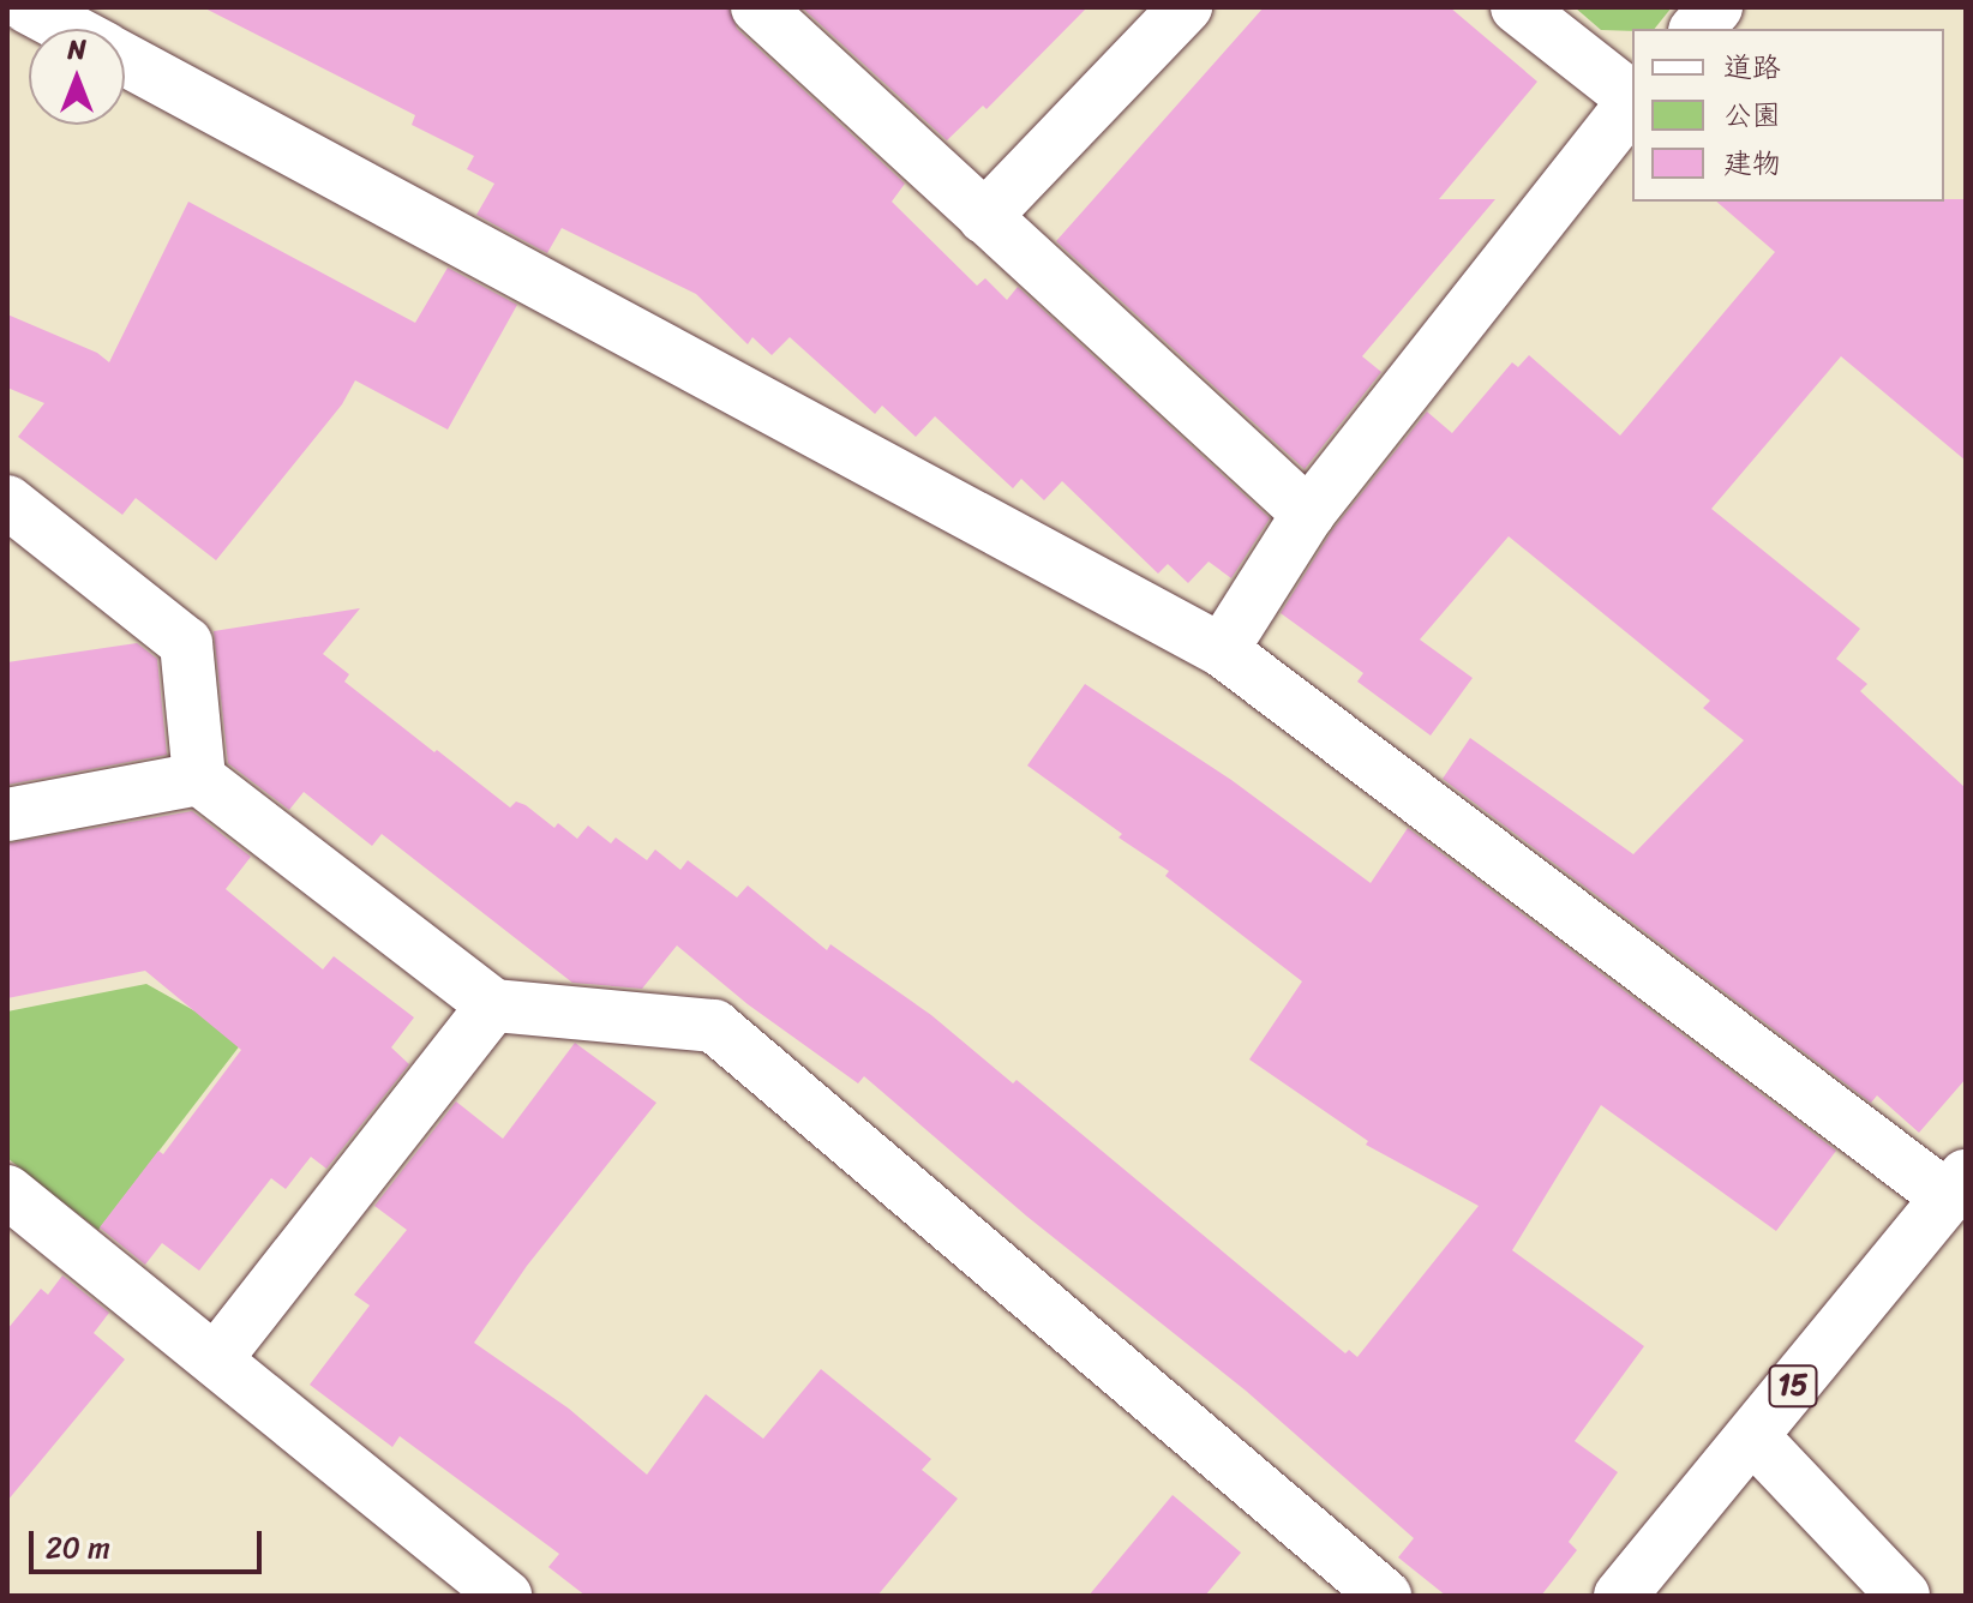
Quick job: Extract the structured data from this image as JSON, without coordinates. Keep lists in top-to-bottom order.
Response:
{
  "streets": {
    "street": ["15"]
  },
  "legend": ["道路", "公園", "建物"],
  "scale_bar": "20 m",
  "north": "top"
}
